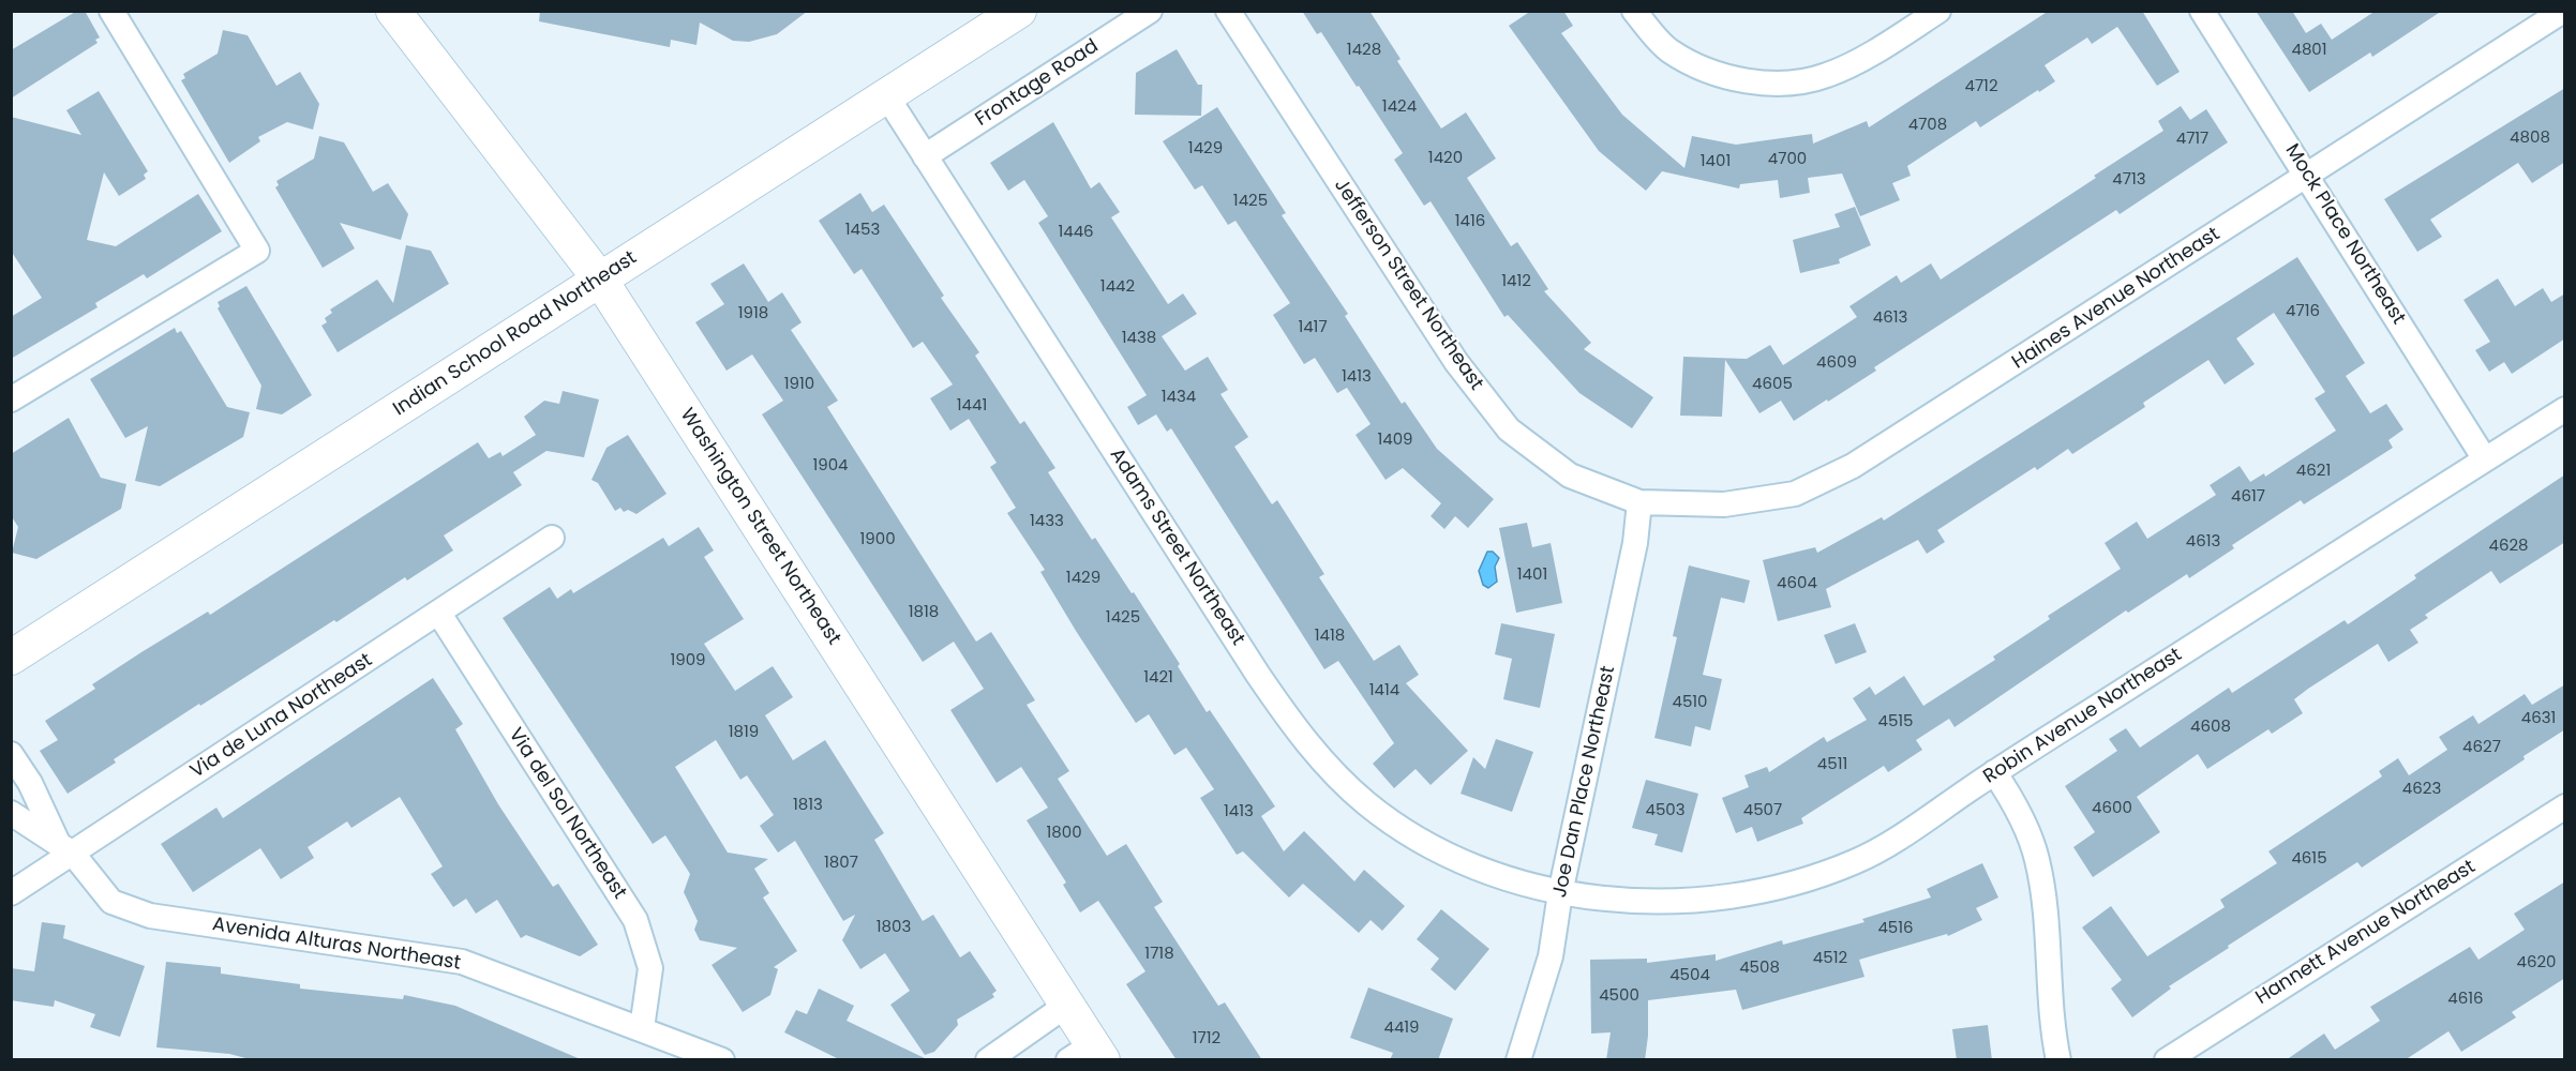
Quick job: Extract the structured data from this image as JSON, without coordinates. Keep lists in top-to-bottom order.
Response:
{
  "streets": {
    "street": [
      "Frontage Road",
      "Mock Place Northeast",
      "Jefferson Street Northeast",
      "Haines Avenue Northeast",
      "Indian School Road Northeast",
      "Washington Street Northeast",
      "Adams Street Northeast",
      "Via de Luna Northeast",
      "Robin Avenue Northeast",
      "Joe Dan Place Northeast",
      "Via del Sol Northeast",
      "Hannett Avenue Northeast",
      "Avenida Alturas Northeast"
    ]
  },
  "crossings": [
    ["Frontage Road", "Adams Street Northeast"],
    ["Mock Place Northeast", "Haines Avenue Northeast"],
    ["Mock Place Northeast", "Robin Avenue Northeast"],
    ["Jefferson Street Northeast", "Haines Avenue Northeast"],
    ["Jefferson Street Northeast", "Joe Dan Place Northeast"],
    ["Haines Avenue Northeast", "Joe Dan Place Northeast"],
    ["Indian School Road Northeast", "Washington Street Northeast"],
    ["Indian School Road Northeast", "Adams Street Northeast"],
    ["Adams Street Northeast", "Robin Avenue Northeast"],
    ["Adams Street Northeast", "Joe Dan Place Northeast"],
    ["Via de Luna Northeast", "Via del Sol Northeast"],
    ["Via de Luna Northeast", "Avenida Alturas Northeast"],
    ["Robin Avenue Northeast", "Joe Dan Place Northeast"],
    ["Via del Sol Northeast", "Avenida Alturas Northeast"]
  ],
  "house_numbers": [
    "1428",
    "4801",
    "4712",
    "1424",
    "4708",
    "4808",
    "4717",
    "1429",
    "1420",
    "4700",
    "1401",
    "4713",
    "1425",
    "1416",
    "1453",
    "1446",
    "1412",
    "1442",
    "4716",
    "1918",
    "4613",
    "1417",
    "1438",
    "4609",
    "1413",
    "1910",
    "4605",
    "1434",
    "1441",
    "1409",
    "1904",
    "4621",
    "4617",
    "1433",
    "1900",
    "4613",
    "4628",
    "1401",
    "1429",
    "4604",
    "1818",
    "1425",
    "1418",
    "1909",
    "1421",
    "1414",
    "4510",
    "4631",
    "4515",
    "4608",
    "1819",
    "4627",
    "4511",
    "4623",
    "1813",
    "4600",
    "4503",
    "4507",
    "1413",
    "1800",
    "4615",
    "1807",
    "1803",
    "4516",
    "1718",
    "4512",
    "4620",
    "4508",
    "4504",
    "4500",
    "4616",
    "4419",
    "1712"
  ]
}
